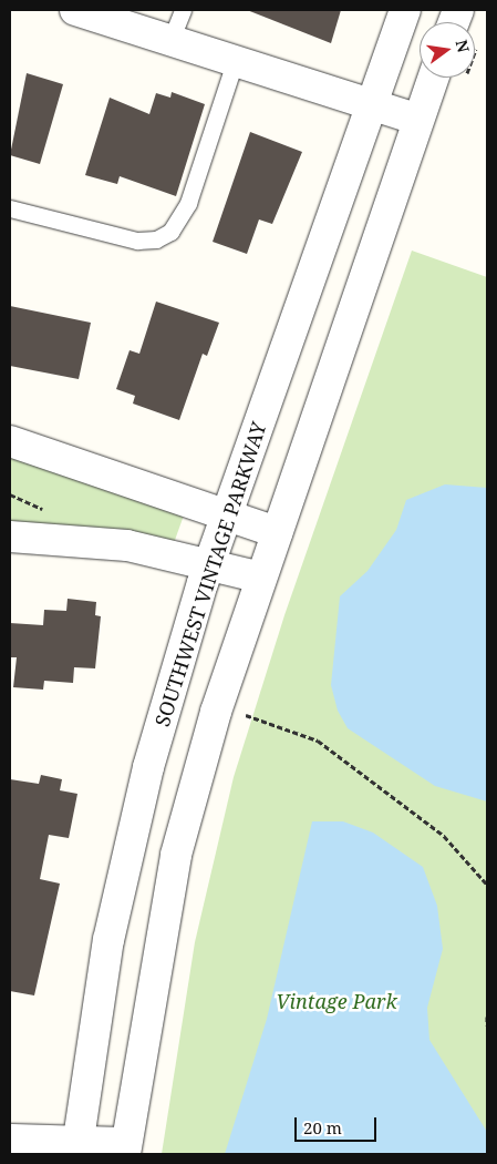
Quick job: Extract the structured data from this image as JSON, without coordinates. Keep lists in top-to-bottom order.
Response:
{
  "streets": {
    "street": ["SOUTHWEST VINTAGE PARKWAY"]
  },
  "parks": ["Vintage Park"],
  "scale_bar": "20 m",
  "north": "right"
}
